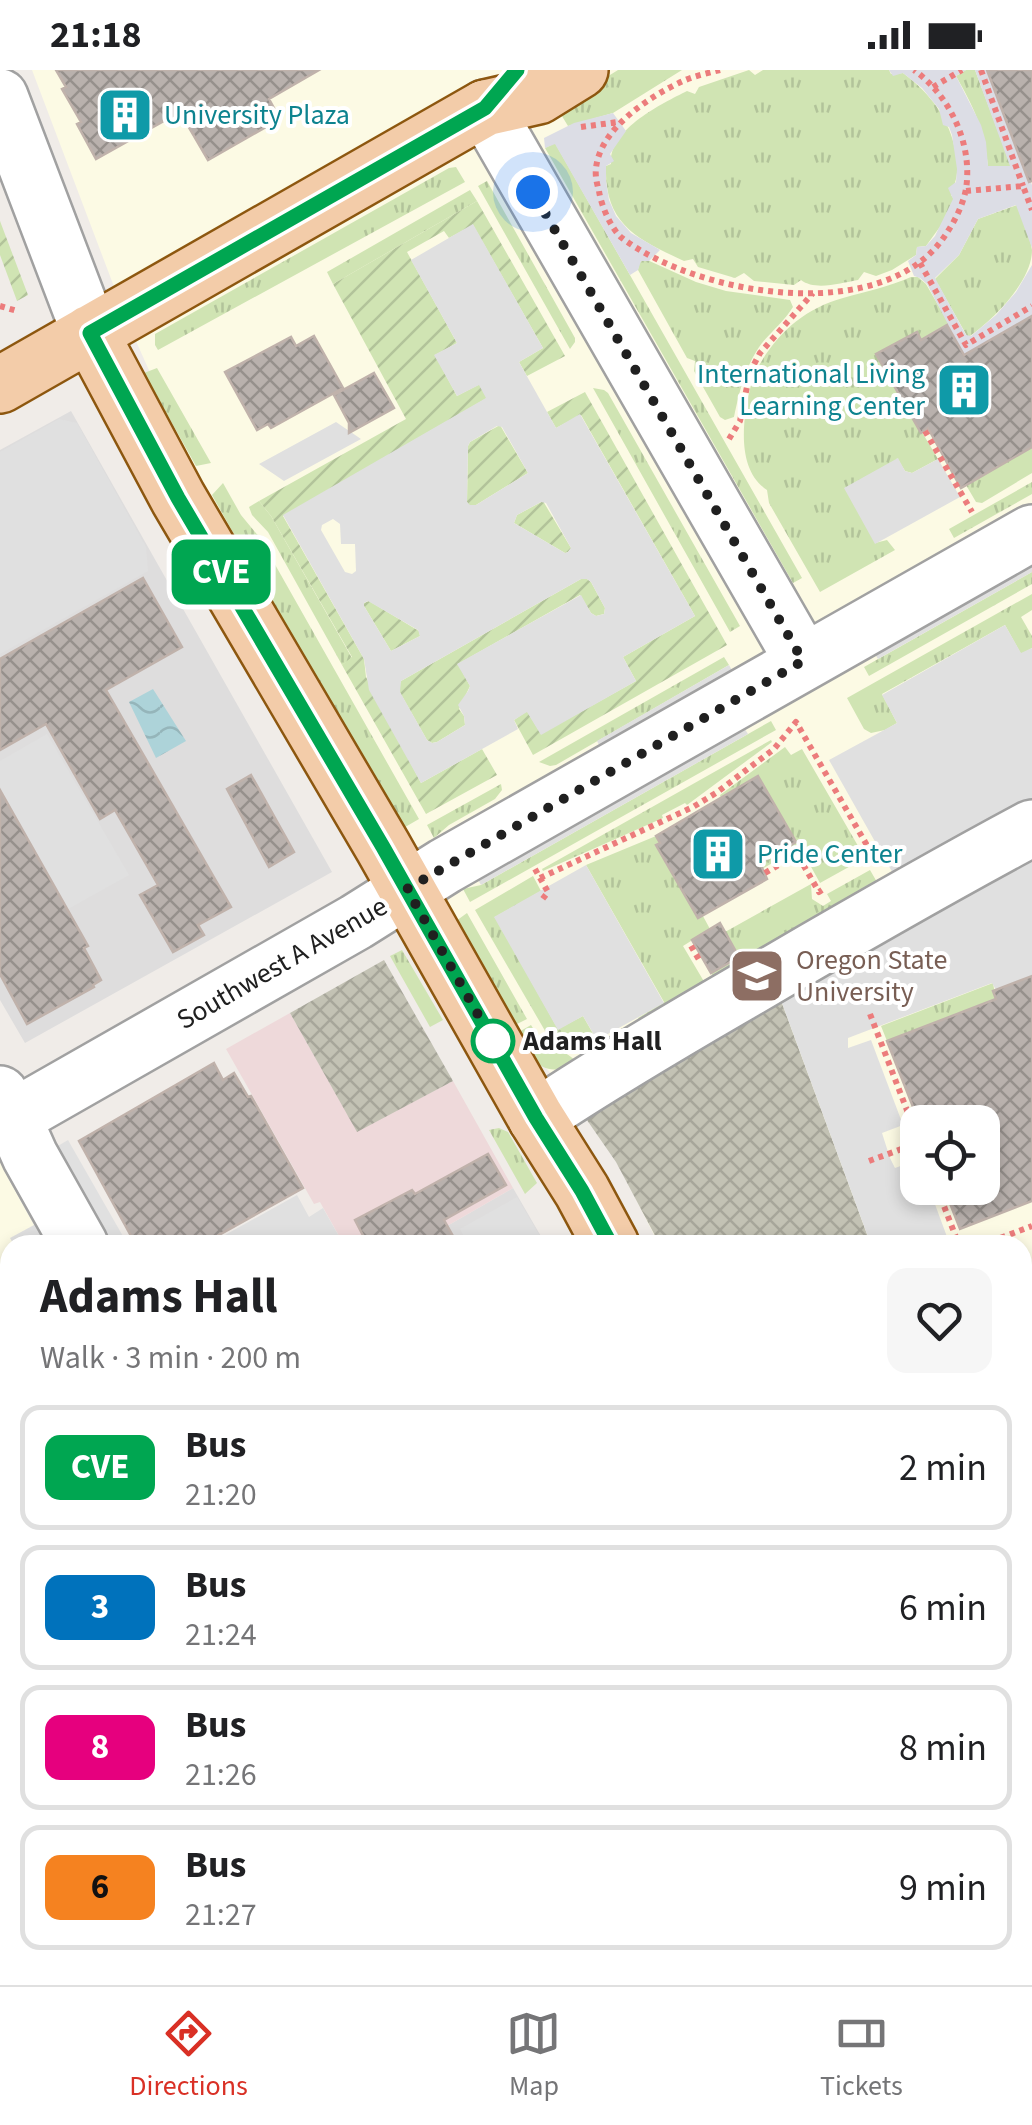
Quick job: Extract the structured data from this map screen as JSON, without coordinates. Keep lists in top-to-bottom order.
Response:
{
  "streets": {
    "street": ["Southwest A Avenue"]
  },
  "places": {
    "building": ["University Plaza", "International Living Learning Center", "Pride Center"],
    "school or university": ["Oregon State University"],
    "other": ["Adams Hall"]
  },
  "lines": ["bus line CVE"],
  "page": {
    "status": "21:18",
    "on_map": "CVE",
    "heading": ["Adams Hall", "Walk · 3 min · 200 m"],
    "list": [
      {
        "mark": "CVE",
        "name": "Bus",
        "note": "21:20",
        "value": "2 min"
      },
      {
        "mark": "3",
        "name": "Bus",
        "note": "21:24",
        "value": "6 min"
      },
      {
        "mark": "8",
        "name": "Bus",
        "note": "21:26",
        "value": "8 min"
      },
      {
        "mark": "6",
        "name": "Bus",
        "note": "21:27",
        "value": "9 min"
      }
    ],
    "tabs": ["Directions", "Map", "Tickets"]
  }
}
